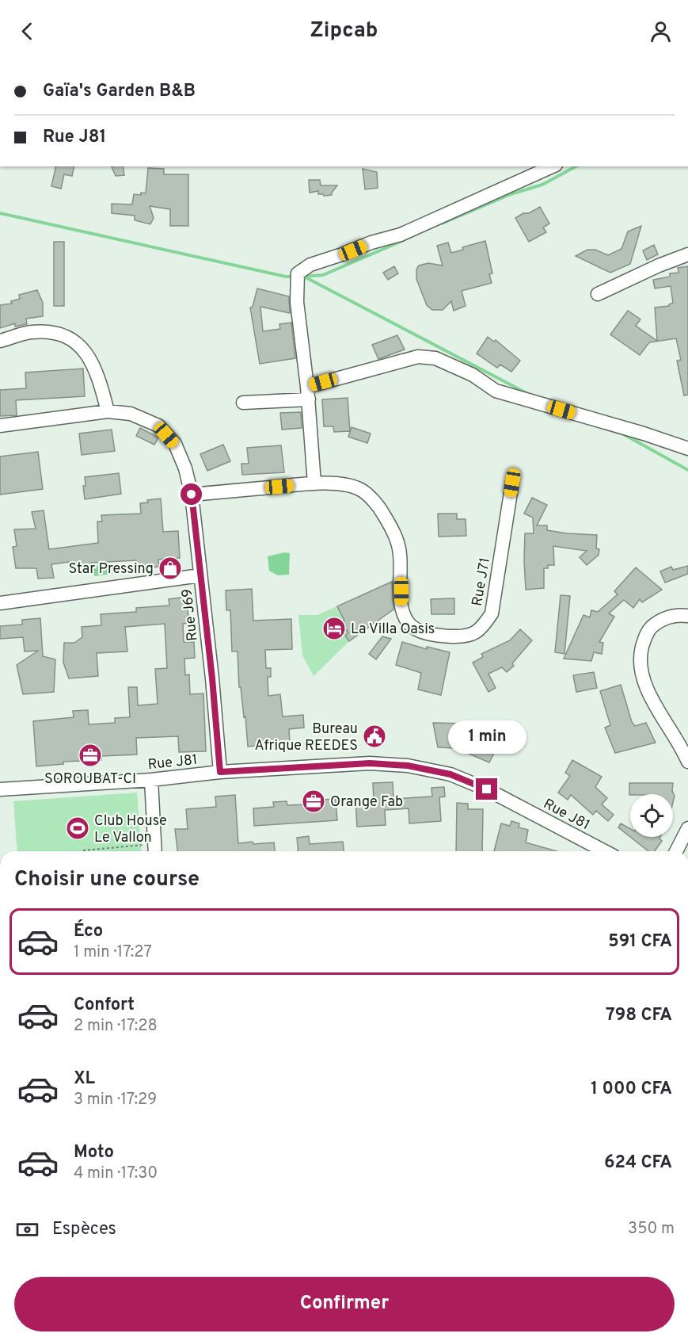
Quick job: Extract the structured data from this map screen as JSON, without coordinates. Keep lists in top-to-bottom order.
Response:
{
  "streets": {
    "street": ["Rue J71", "Rue J69", "Rue J81"]
  },
  "crossings": [
    ["Rue J71", "Rue J69"],
    ["Rue J69", "Rue J81"]
  ],
  "places": {
    "shop": ["Star Pressing"],
    "hotel": ["La Villa Oasis"],
    "public building": ["Bureau Afrique REEDES"],
    "office": ["SOROUBAT-CI", "Orange Fab"],
    "sports": ["Club House Le Vallon"]
  },
  "page": {
    "header": "Zipcab",
    "banner": ["Gaïa's Garden B&B", "Rue J81"],
    "bubble": "1 min",
    "heading": "Choisir une course",
    "list": [
      {
        "name": "Éco",
        "note": "1 min · 17:27",
        "value": "591 CFA"
      },
      {
        "name": "Confort",
        "note": "2 min · 17:28",
        "value": "798 CFA"
      },
      {
        "name": "XL",
        "note": "3 min · 17:29",
        "value": "1 000 CFA"
      },
      {
        "name": "Moto",
        "note": "4 min · 17:30",
        "value": "624 CFA"
      }
    ],
    "pay": ["Espèces", "350 m"],
    "buttons": "Confirmer"
  }
}
